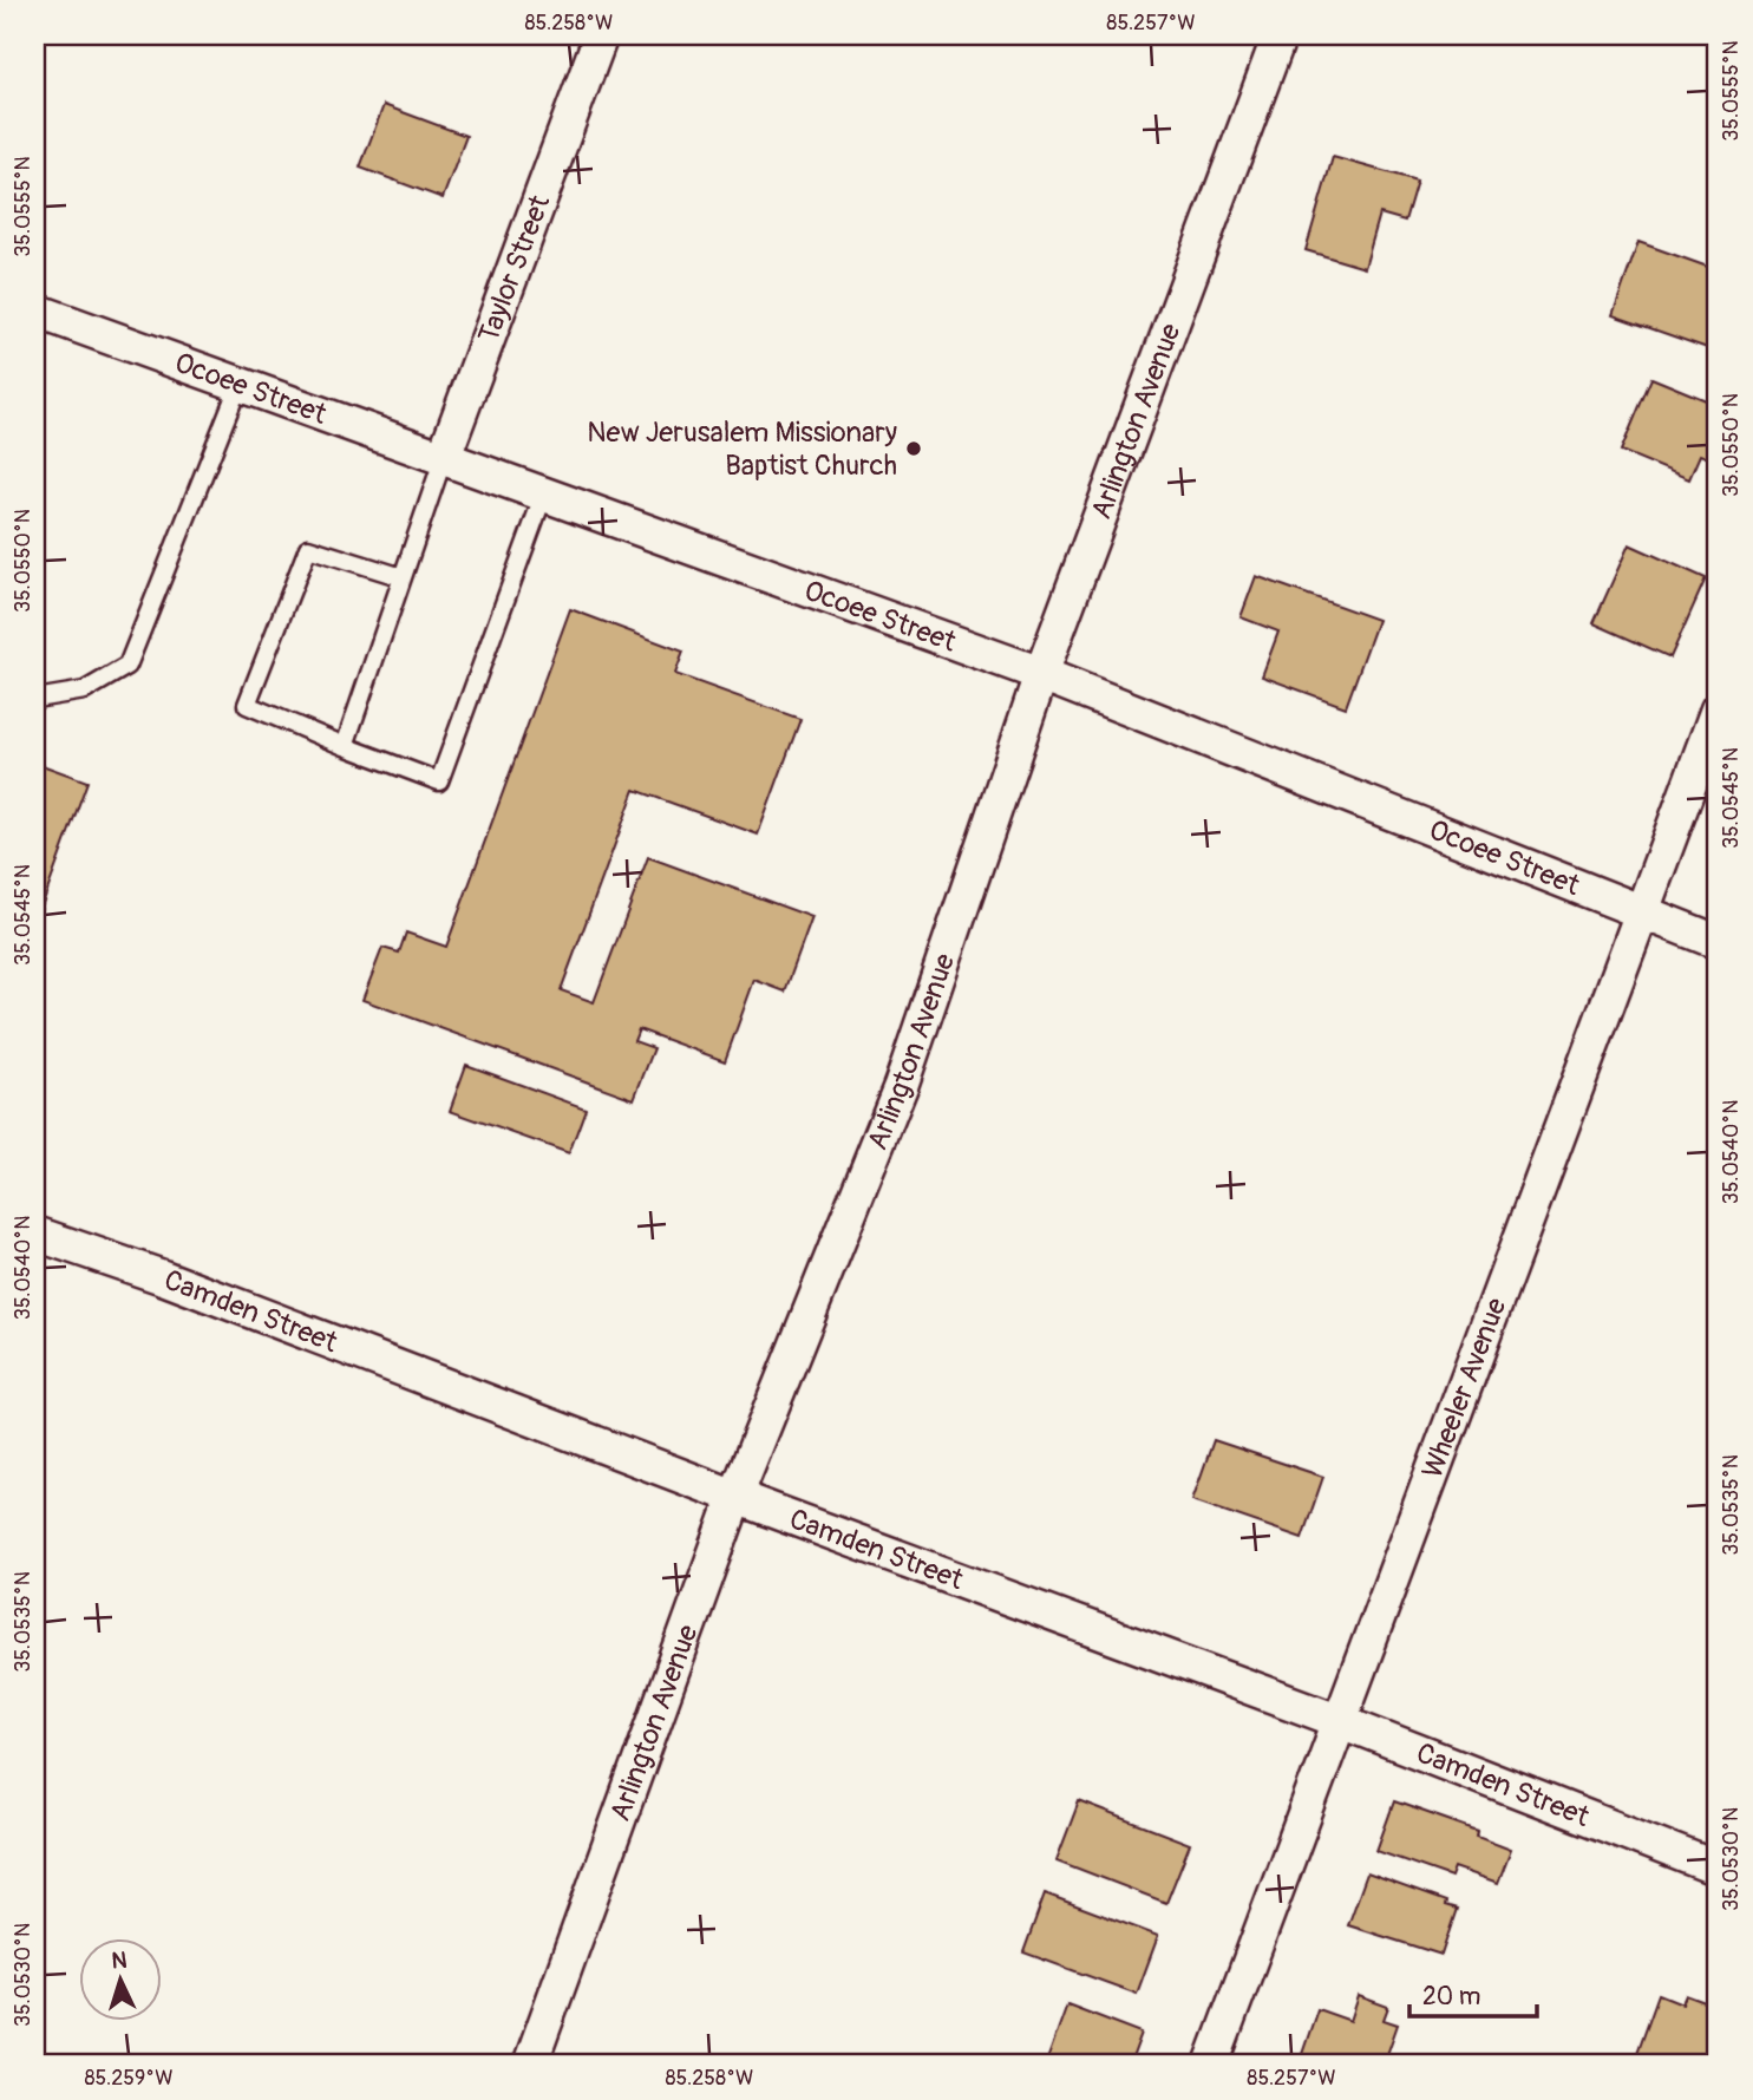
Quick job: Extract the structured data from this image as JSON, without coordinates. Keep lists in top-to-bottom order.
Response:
{
  "streets": {
    "street": [
      "Taylor Street",
      "Ocoee Street",
      "Arlington Avenue",
      "Camden Street",
      "Wheeler Avenue"
    ]
  },
  "crossings": [
    ["Taylor Street", "Ocoee Street"],
    ["Ocoee Street", "Arlington Avenue"],
    ["Ocoee Street", "Wheeler Avenue"],
    ["Arlington Avenue", "Camden Street"],
    ["Camden Street", "Wheeler Avenue"]
  ],
  "places": ["New Jerusalem Missionary Baptist Church"],
  "scale_bar": "20 m",
  "north": "top",
  "coordinates": [
    "85.258°W",
    "85.257°W",
    "35.0555°N",
    "35.0550°N",
    "35.0545°N",
    "35.0540°N",
    "35.0535°N",
    "35.0530°N",
    "85.259°W"
  ]
}
